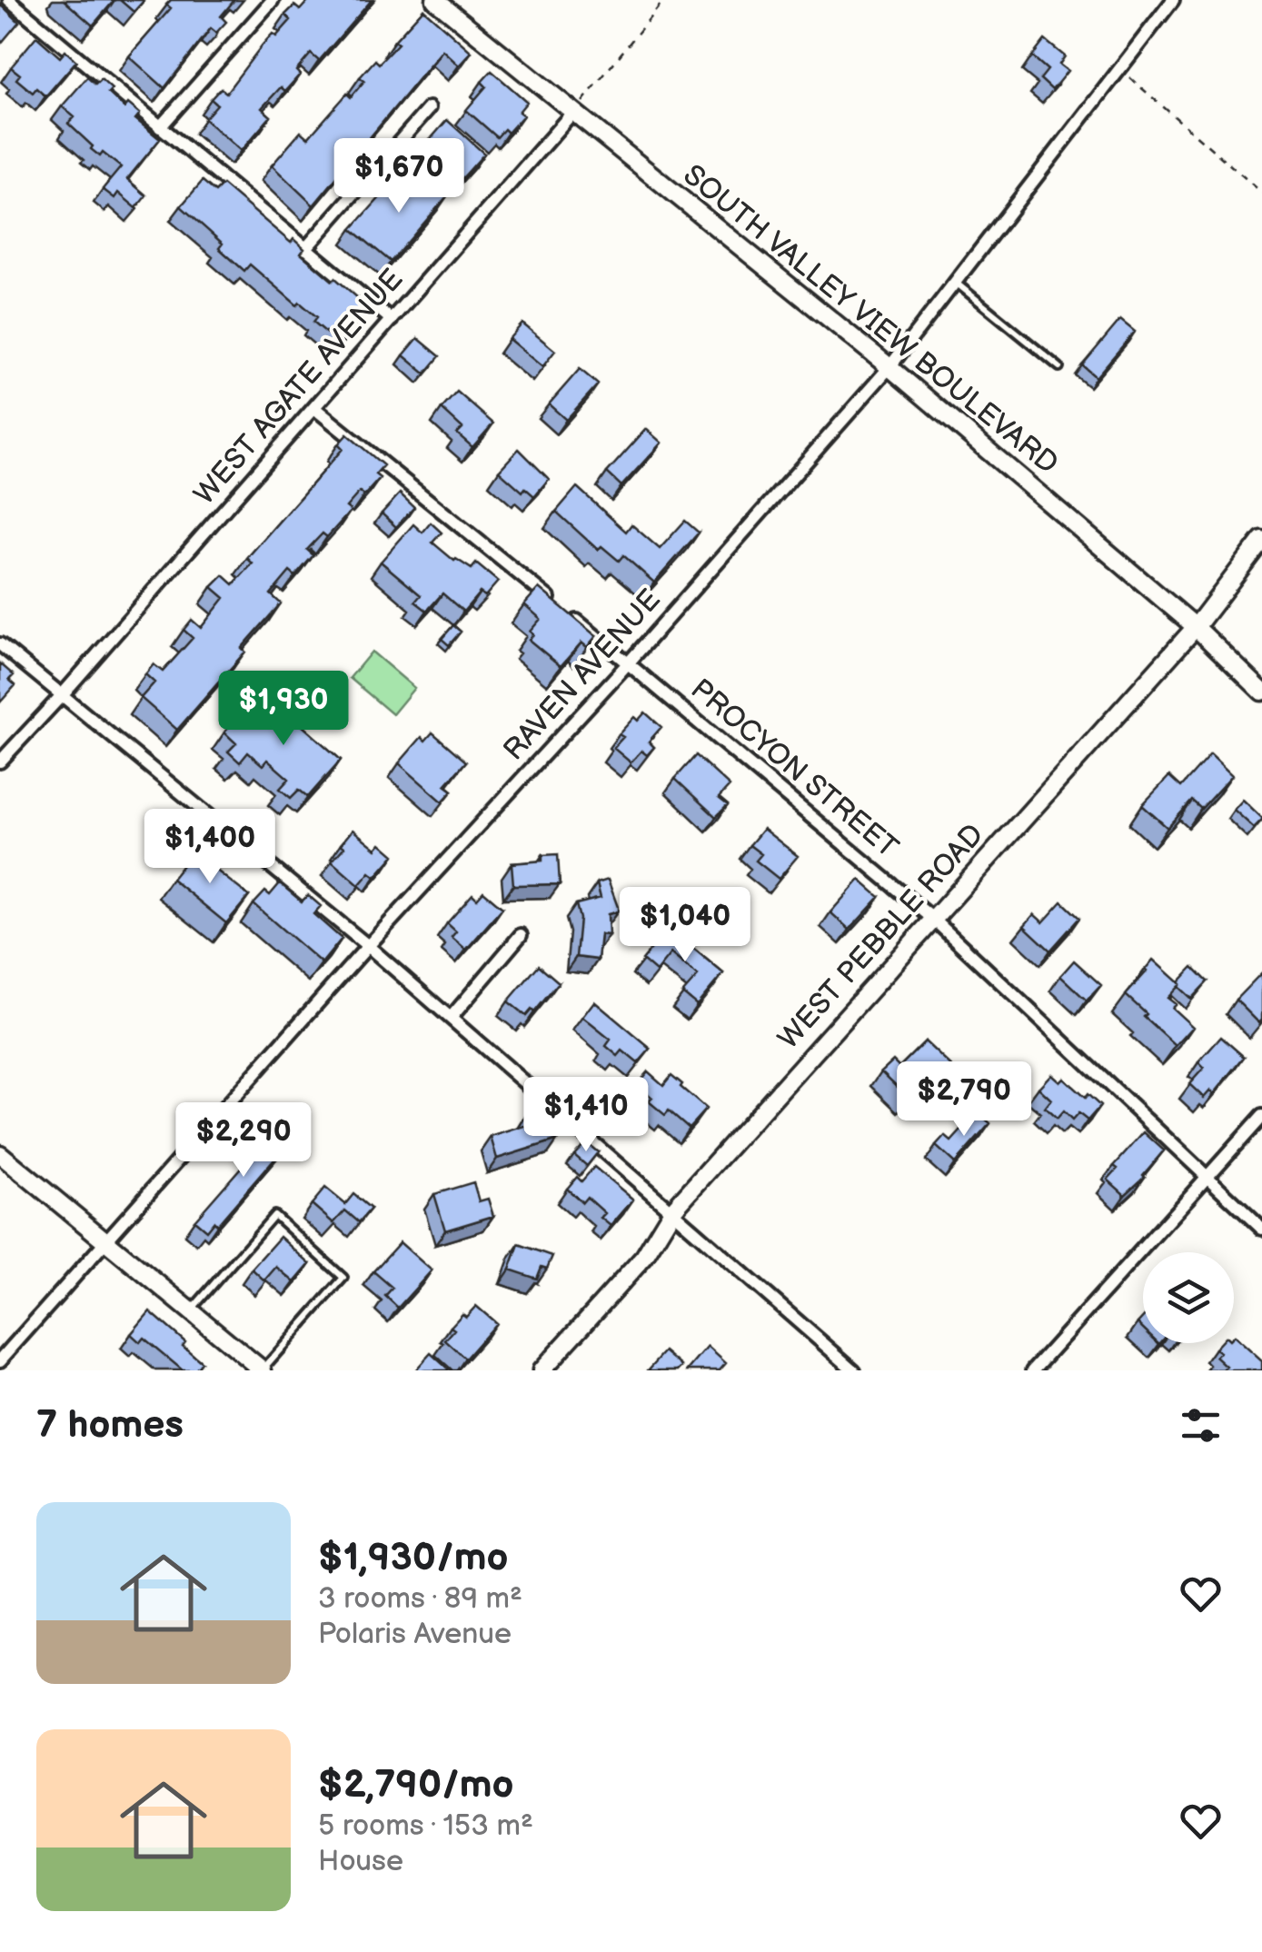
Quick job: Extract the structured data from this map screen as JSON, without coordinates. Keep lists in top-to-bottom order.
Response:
{
  "streets": {
    "street": [
      "SOUTH VALLEY VIEW BOULEVARD",
      "WEST AGATE AVENUE",
      "RAVEN AVENUE",
      "PROCYON STREET",
      "WEST PEBBLE ROAD"
    ]
  },
  "crossings": [
    ["SOUTH VALLEY VIEW BOULEVARD", "WEST AGATE AVENUE"],
    ["SOUTH VALLEY VIEW BOULEVARD", "RAVEN AVENUE"],
    ["SOUTH VALLEY VIEW BOULEVARD", "WEST PEBBLE ROAD"],
    ["WEST AGATE AVENUE", "PROCYON STREET"],
    ["RAVEN AVENUE", "PROCYON STREET"],
    ["PROCYON STREET", "WEST PEBBLE ROAD"]
  ],
  "page": {
    "price": [
      "$1,670",
      "$1,930",
      "$1,400",
      "$1,040",
      "$2,790",
      "$1,410",
      "$2,290"
    ],
    "heading": "7 homes",
    "list": [
      {
        "name": "$1,930/mo",
        "note": "3 rooms · 89 m² · Polaris Avenue"
      },
      {
        "name": "$2,790/mo",
        "note": "5 rooms · 153 m² · House"
      }
    ]
  }
}
